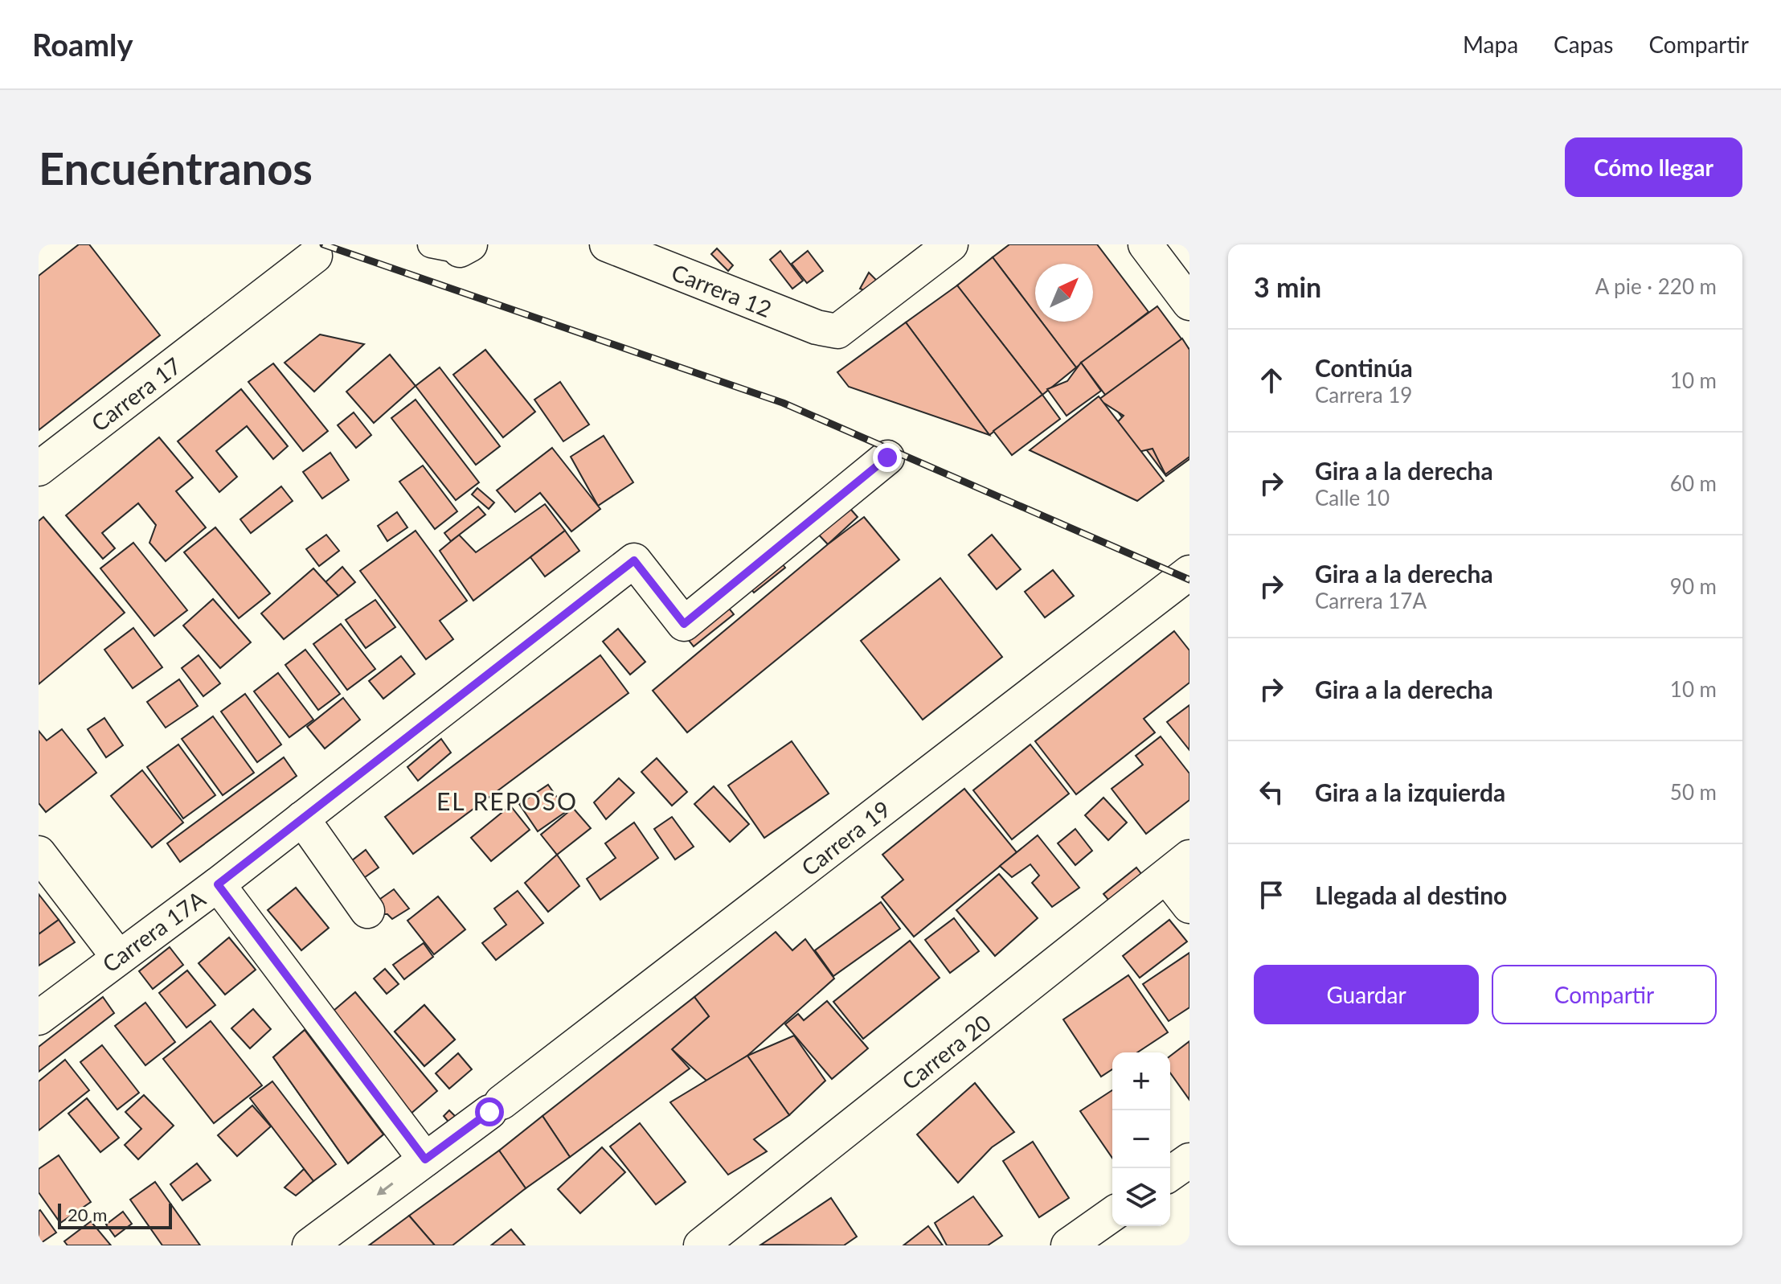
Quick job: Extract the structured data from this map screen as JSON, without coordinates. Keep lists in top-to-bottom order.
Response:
{
  "streets": {
    "street": [
      "Carrera 12",
      "Carrera 17",
      "Carrera 19",
      "Carrera 17A",
      "Carrera 20"
    ]
  },
  "districts": ["EL REPOSO"],
  "scale_bar": "20 m",
  "north": "top right",
  "page": {
    "header": "Roamly",
    "nav": ["Mapa", "Capas", "Compartir"],
    "buttons": [
      "Cómo llegar",
      ["Guardar", "Compartir"]
    ],
    "title": "Encuéntranos",
    "heading": ["3 min", "A pie · 220 m"],
    "list": [
      ["Continúa", "Carrera 19", "10 m"],
      ["Gira a la derecha", "Calle 10", "60 m"],
      ["Gira a la derecha", "Carrera 17A", "90 m"],
      ["Gira a la derecha", "10 m"],
      ["Gira a la izquierda", "50 m"],
      "Llegada al destino"
    ],
    "map_buttons": ["+", "−"],
    "scale": "20 m"
  }
}
